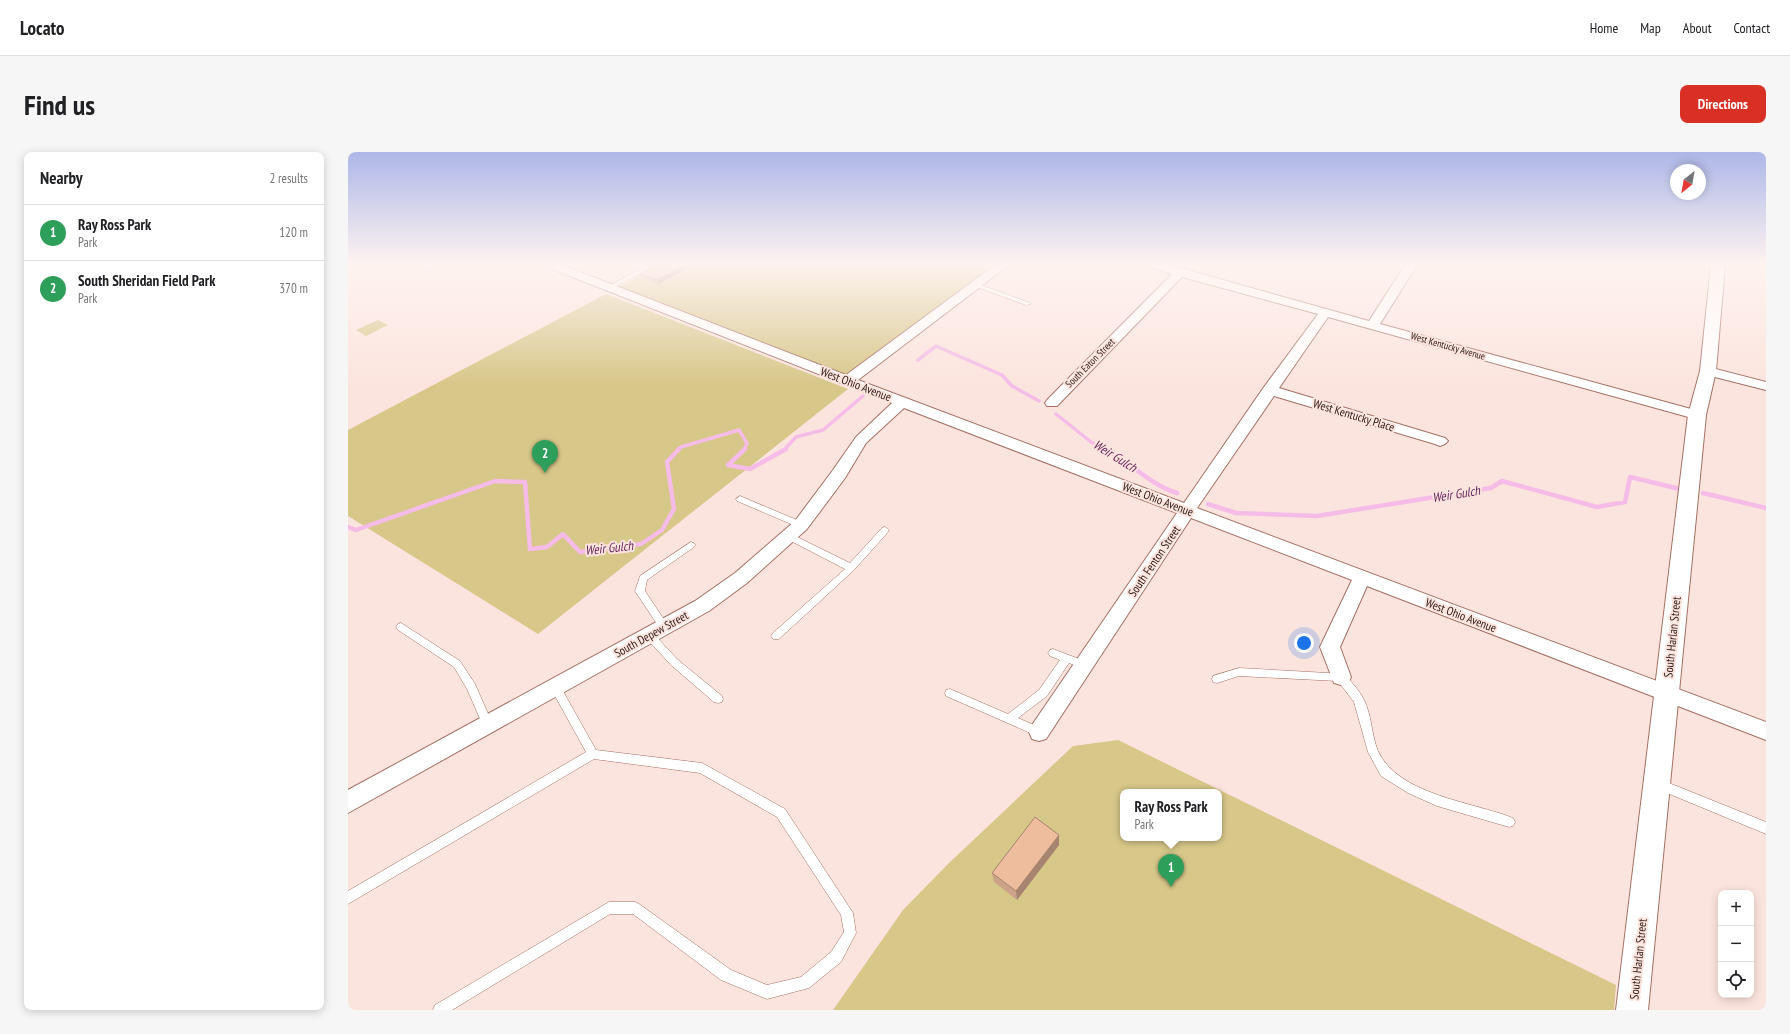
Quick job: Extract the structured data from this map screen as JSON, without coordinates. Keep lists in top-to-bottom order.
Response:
{
  "streets": {
    "street": [
      "West Kentucky Avenue",
      "South Eaton Street",
      "West Ohio Avenue",
      "West Kentucky Place",
      "South Fenton Street",
      "South Depew Street",
      "South Harlan Street"
    ]
  },
  "crossings": [
    ["West Kentucky Avenue", "South Fenton Street"],
    ["West Kentucky Avenue", "South Harlan Street"],
    ["West Ohio Avenue", "South Fenton Street"],
    ["West Ohio Avenue", "South Depew Street"],
    ["West Ohio Avenue", "South Harlan Street"],
    ["West Kentucky Place", "South Fenton Street"]
  ],
  "water": ["Weir Gulch"],
  "north": "bottom left",
  "page": {
    "header": "Locato",
    "nav": [
      "Home",
      "Map",
      "About",
      "Contact"
    ],
    "buttons": "Directions",
    "title": "Find us",
    "heading": ["Nearby", "2 results"],
    "list": [
      {
        "mark": "1",
        "name": "Ray Ross Park",
        "note": "Park",
        "value": "120 m"
      },
      {
        "mark": "2",
        "name": "South Sheridan Field Park",
        "note": "Park",
        "value": "370 m"
      }
    ],
    "pins": ["2", "1"],
    "popup": ["Ray Ross Park", "Park"],
    "map_buttons": ["+", "−"]
  }
}
